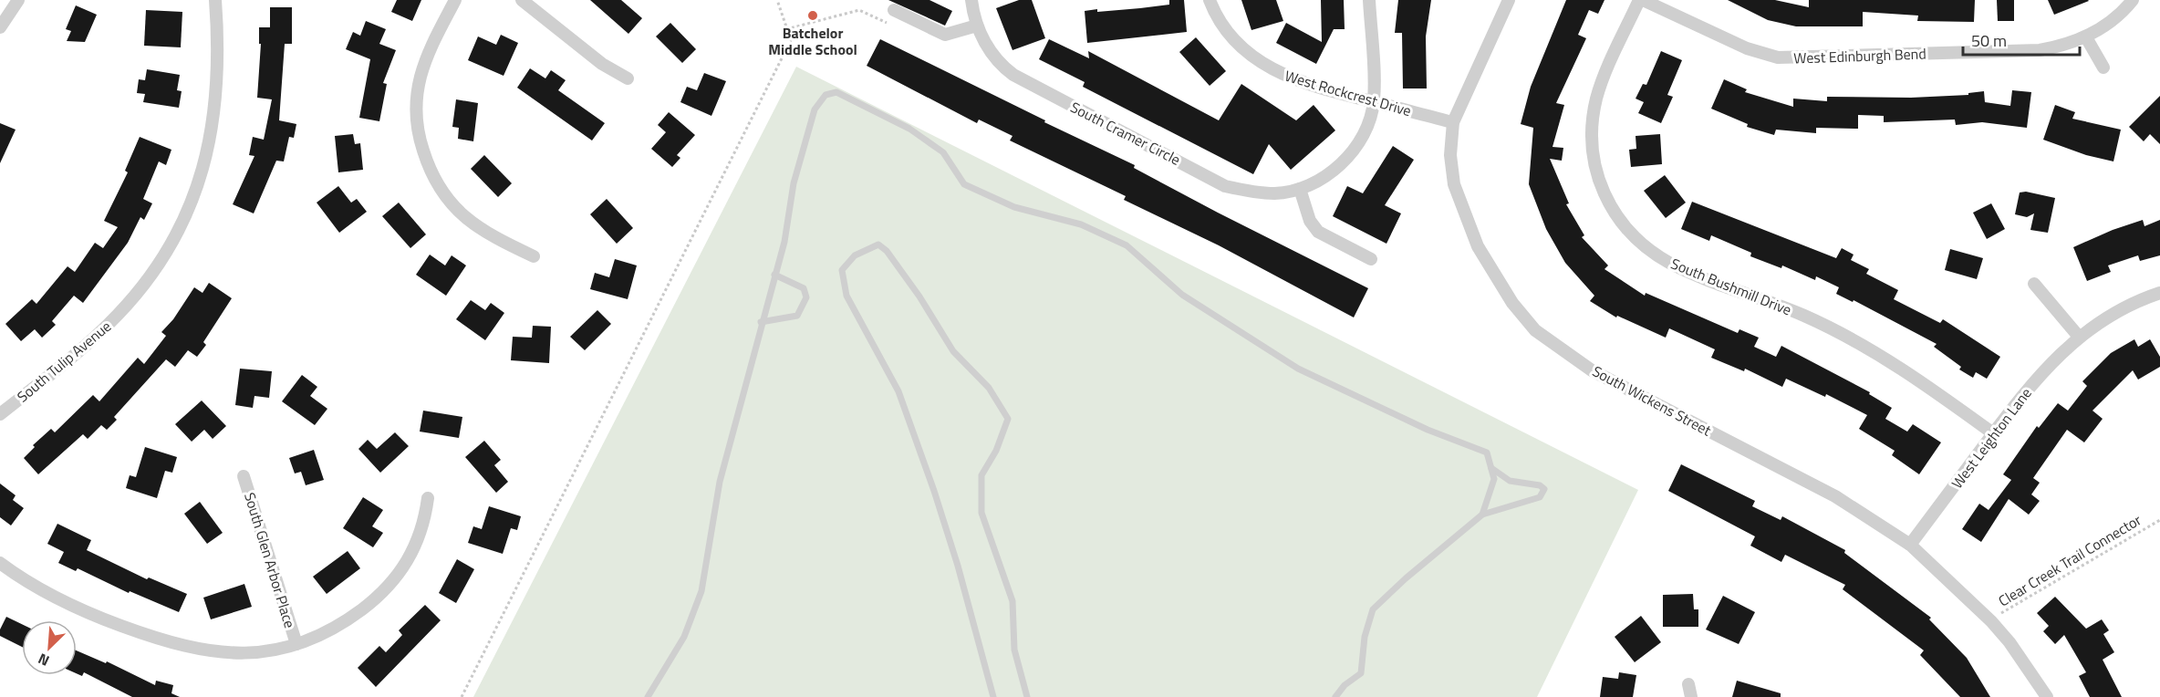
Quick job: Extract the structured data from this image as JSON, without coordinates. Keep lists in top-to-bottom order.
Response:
{
  "streets": {
    "street": [
      "West Edinburgh Bend",
      "West Rockcrest Drive",
      "South Cramer Circle",
      "South Bushmill Drive",
      "South Tulip Avenue",
      "South Wickens Street",
      "West Leighton Lane",
      "South Glen Arbor Place"
    ],
    "path": ["Clear Creek Trail Connector"]
  },
  "crossings": [
    ["West Edinburgh Bend", "South Bushmill Drive"],
    ["West Rockcrest Drive", "South Cramer Circle"],
    ["West Rockcrest Drive", "South Wickens Street"],
    ["South Bushmill Drive", "West Leighton Lane"],
    ["South Wickens Street", "West Leighton Lane"],
    ["South Wickens Street", "Clear Creek Trail Connector"]
  ],
  "places": ["Batchelor Middle School"],
  "scale_bar": "50 m",
  "north": "bottom left"
}
